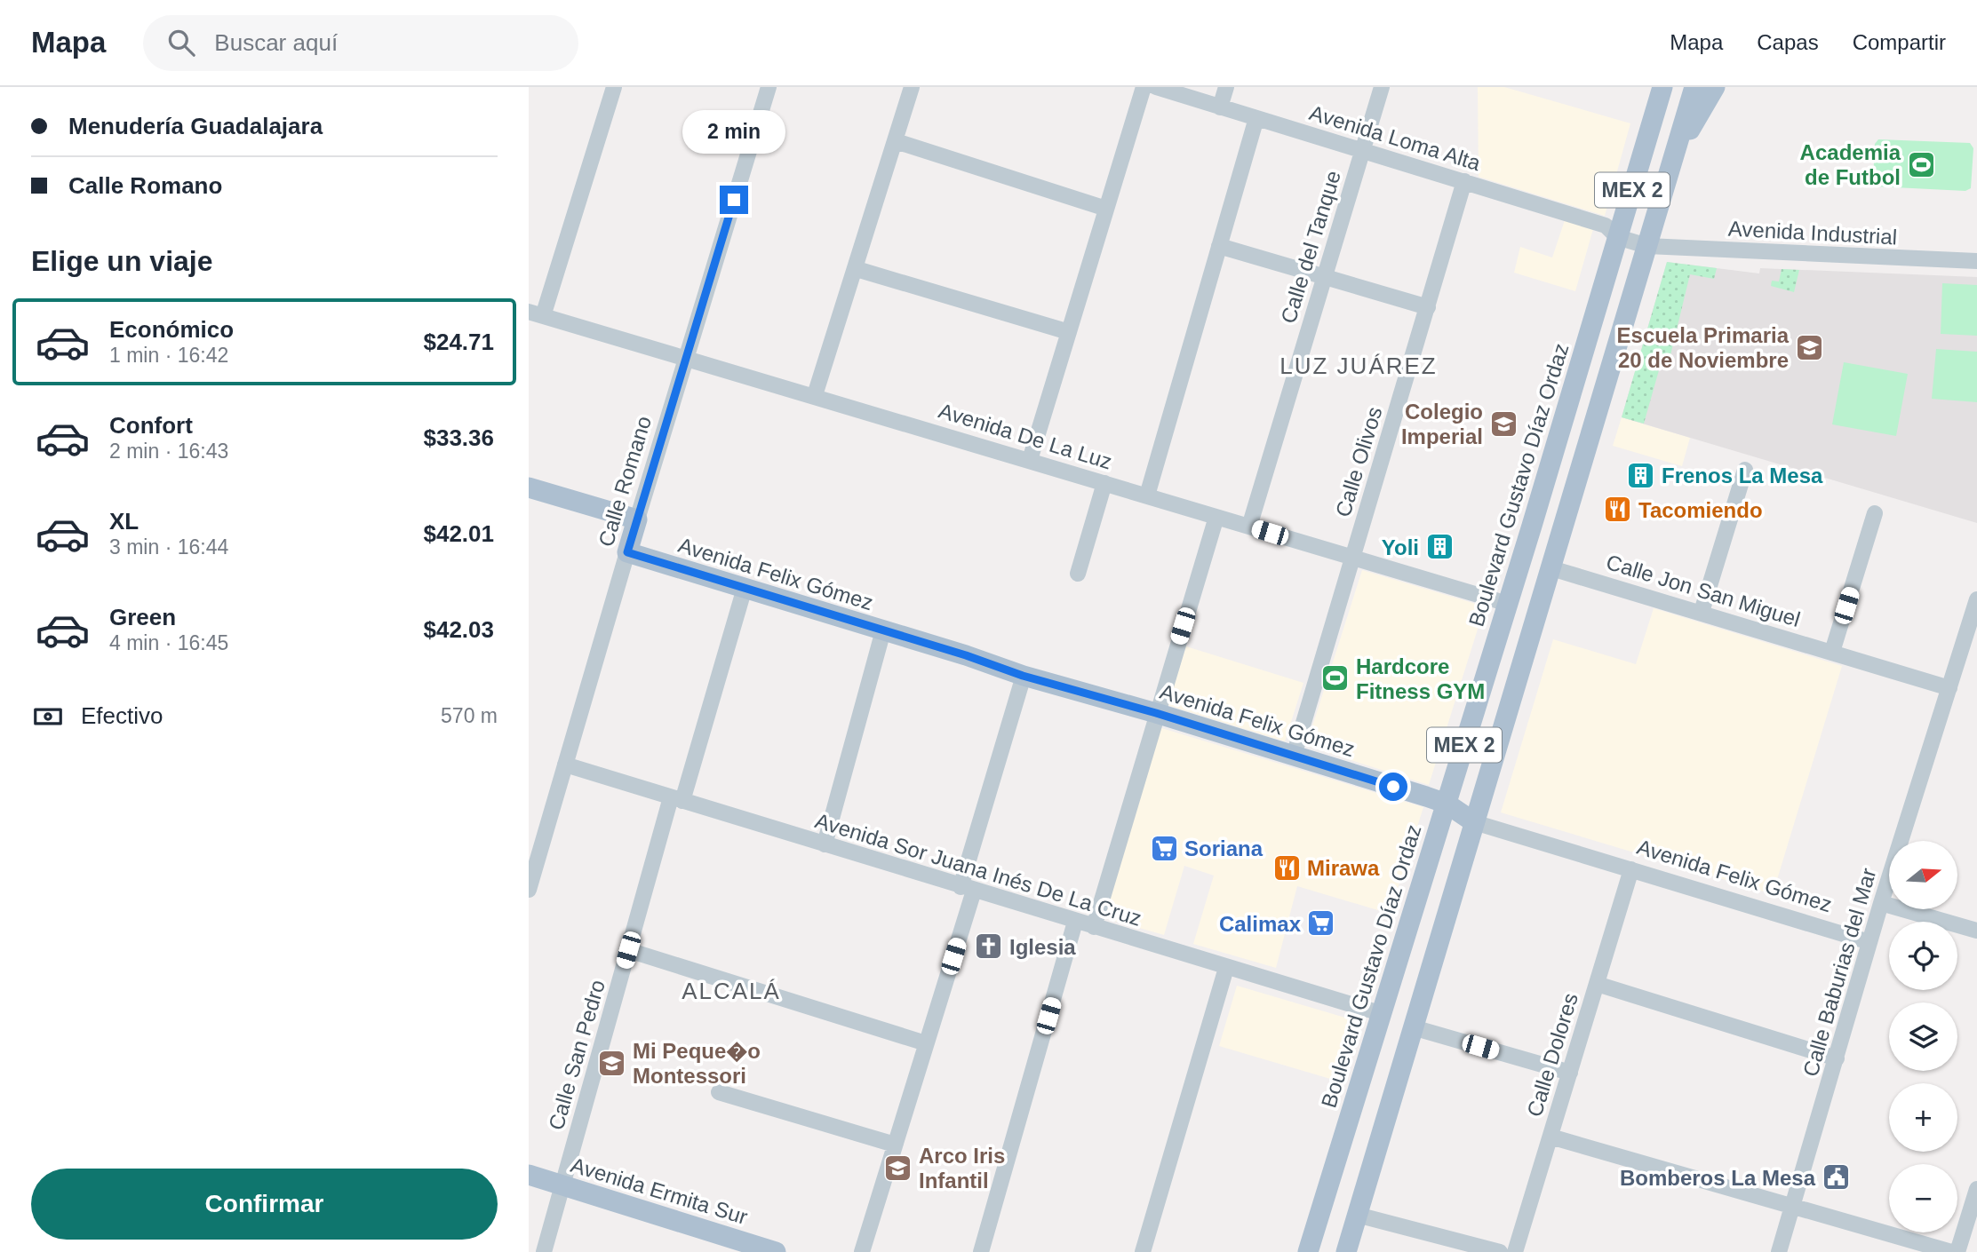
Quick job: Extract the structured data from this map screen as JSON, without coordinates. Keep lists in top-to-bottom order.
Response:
{
  "streets": {
    "main road": [
      "MEX 2",
      "Calle Romano",
      "Boulevard Gustavo Díaz Ordaz",
      "Avenida Felix Gómez",
      "Avenida Ermita Sur"
    ],
    "street": [
      "Avenida Loma Alta",
      "Avenida Industrial",
      "Calle del Tanque",
      "Avenida De La Luz",
      "Calle Olivos",
      "Calle Jon San Miguel",
      "Avenida Sor Juana Inés De La Cruz",
      "Calle Baburias del Mar",
      "Calle San Pedro",
      "Calle Dolores"
    ]
  },
  "crossings": [
    ["Avenida Loma Alta", "MEX 2"],
    ["Avenida Loma Alta", "Avenida Industrial"],
    ["Avenida Loma Alta", "Calle del Tanque"],
    ["Avenida Loma Alta", "Calle Olivos"],
    ["Avenida Loma Alta", "Boulevard Gustavo Díaz Ordaz"],
    ["MEX 2", "Avenida Industrial"],
    ["MEX 2", "Avenida Felix Gómez"],
    ["MEX 2", "Calle Jon San Miguel"],
    ["Calle del Tanque", "Avenida De La Luz"],
    ["Avenida De La Luz", "Calle Olivos"],
    ["Avenida De La Luz", "Calle Romano"],
    ["Avenida De La Luz", "Boulevard Gustavo Díaz Ordaz"],
    ["Calle Olivos", "Avenida Felix Gómez"],
    ["Calle Romano", "Avenida Felix Gómez"],
    ["Calle Romano", "Avenida Sor Juana Inés De La Cruz"],
    ["Boulevard Gustavo Díaz Ordaz", "Avenida Felix Gómez"],
    ["Boulevard Gustavo Díaz Ordaz", "Avenida Sor Juana Inés De La Cruz"],
    ["Avenida Felix Gómez", "Calle Baburias del Mar"],
    ["Avenida Felix Gómez", "Calle San Pedro"],
    ["Avenida Felix Gómez", "Calle Dolores"],
    ["Calle Jon San Miguel", "Calle Baburias del Mar"],
    ["Avenida Sor Juana Inés De La Cruz", "Calle San Pedro"],
    ["Calle San Pedro", "Avenida Ermita Sur"]
  ],
  "districts": ["LUZ JUÁREZ", "ALCALÁ"],
  "places": {
    "sports": ["Academia de Futbol", "Hardcore Fitness GYM"],
    "school or university": [
      "Escuela Primaria 20 de Noviembre",
      "Colegio Imperial",
      "Mi Peque�o Montessori",
      "Arco Iris Infantil"
    ],
    "building": ["Frenos La Mesa", "Yoli"],
    "restaurant": ["Tacomiendo", "Mirawa"],
    "supermarket": ["Soriana", "Calimax"],
    "church": ["Iglesia"],
    "public building": ["Bomberos La Mesa"]
  },
  "north": "right",
  "page": {
    "header": "Mapa",
    "search": "Buscar aquí",
    "nav": ["Mapa", "Capas", "Compartir"],
    "banner": ["Menudería Guadalajara", "Calle Romano"],
    "bubble": "2 min",
    "heading": "Elige un viaje",
    "list": [
      {
        "name": "Económico",
        "note": "1 min · 16:42",
        "value": "$24.71"
      },
      {
        "name": "Confort",
        "note": "2 min · 16:43",
        "value": "$33.36"
      },
      {
        "name": "XL",
        "note": "3 min · 16:44",
        "value": "$42.01"
      },
      {
        "name": "Green",
        "note": "4 min · 16:45",
        "value": "$42.03"
      }
    ],
    "pay": ["Efectivo", "570 m"],
    "map_buttons": ["+", "−"],
    "buttons": "Confirmar"
  }
}
